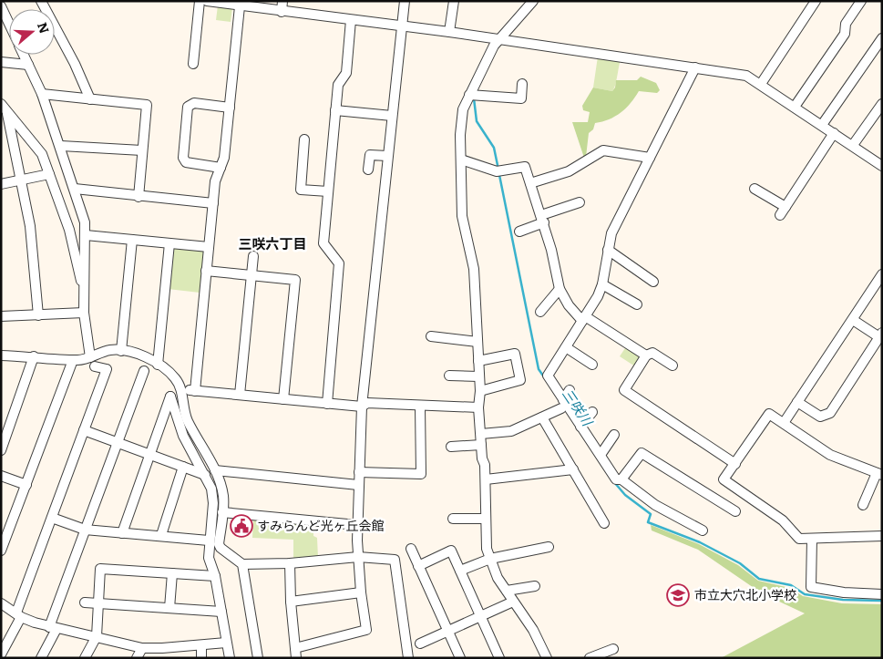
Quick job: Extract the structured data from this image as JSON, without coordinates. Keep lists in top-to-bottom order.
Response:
{
  "districts": ["三咲六丁目"],
  "water": ["三咲川"],
  "places": {
    "public building": ["すみらんど光ヶ丘会館"],
    "school or university": ["市立大穴北小学校"]
  },
  "north": "right"
}
